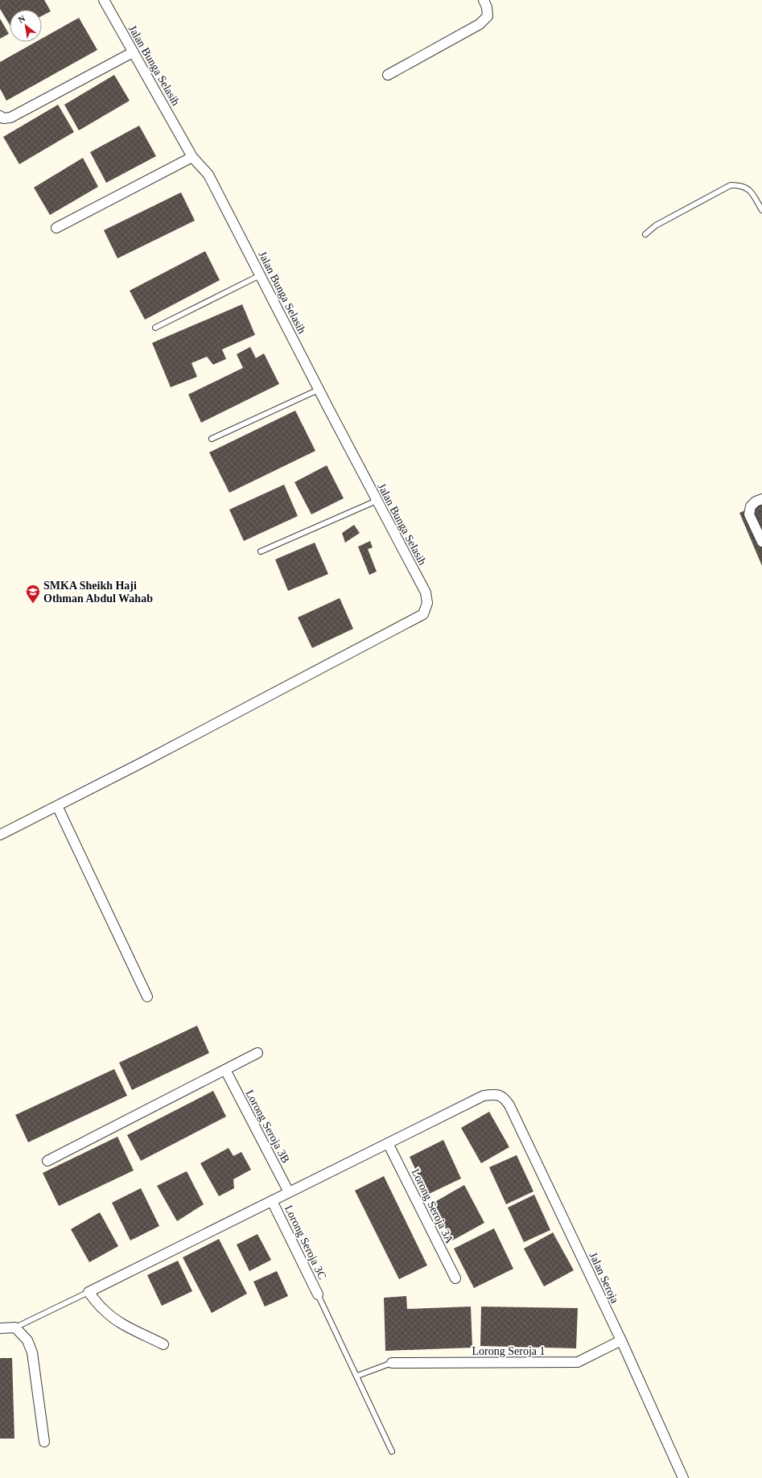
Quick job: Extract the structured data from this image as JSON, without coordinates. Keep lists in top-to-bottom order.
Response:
{
  "streets": {
    "street": [
      "Jalan Bunga Selasih",
      "Lorong Seroja 3B",
      "Lorong Seroja 3A",
      "Lorong Seroja 3C",
      "Jalan Seroja",
      "Lorong Seroja 1"
    ]
  },
  "crossings": [
    ["Lorong Seroja 3A", "Jalan Seroja"],
    ["Jalan Seroja", "Lorong Seroja 1"]
  ],
  "places": {
    "school or university": ["SMKA Sheikh Haji Othman Abdul Wahab"]
  },
  "north": "top left"
}
